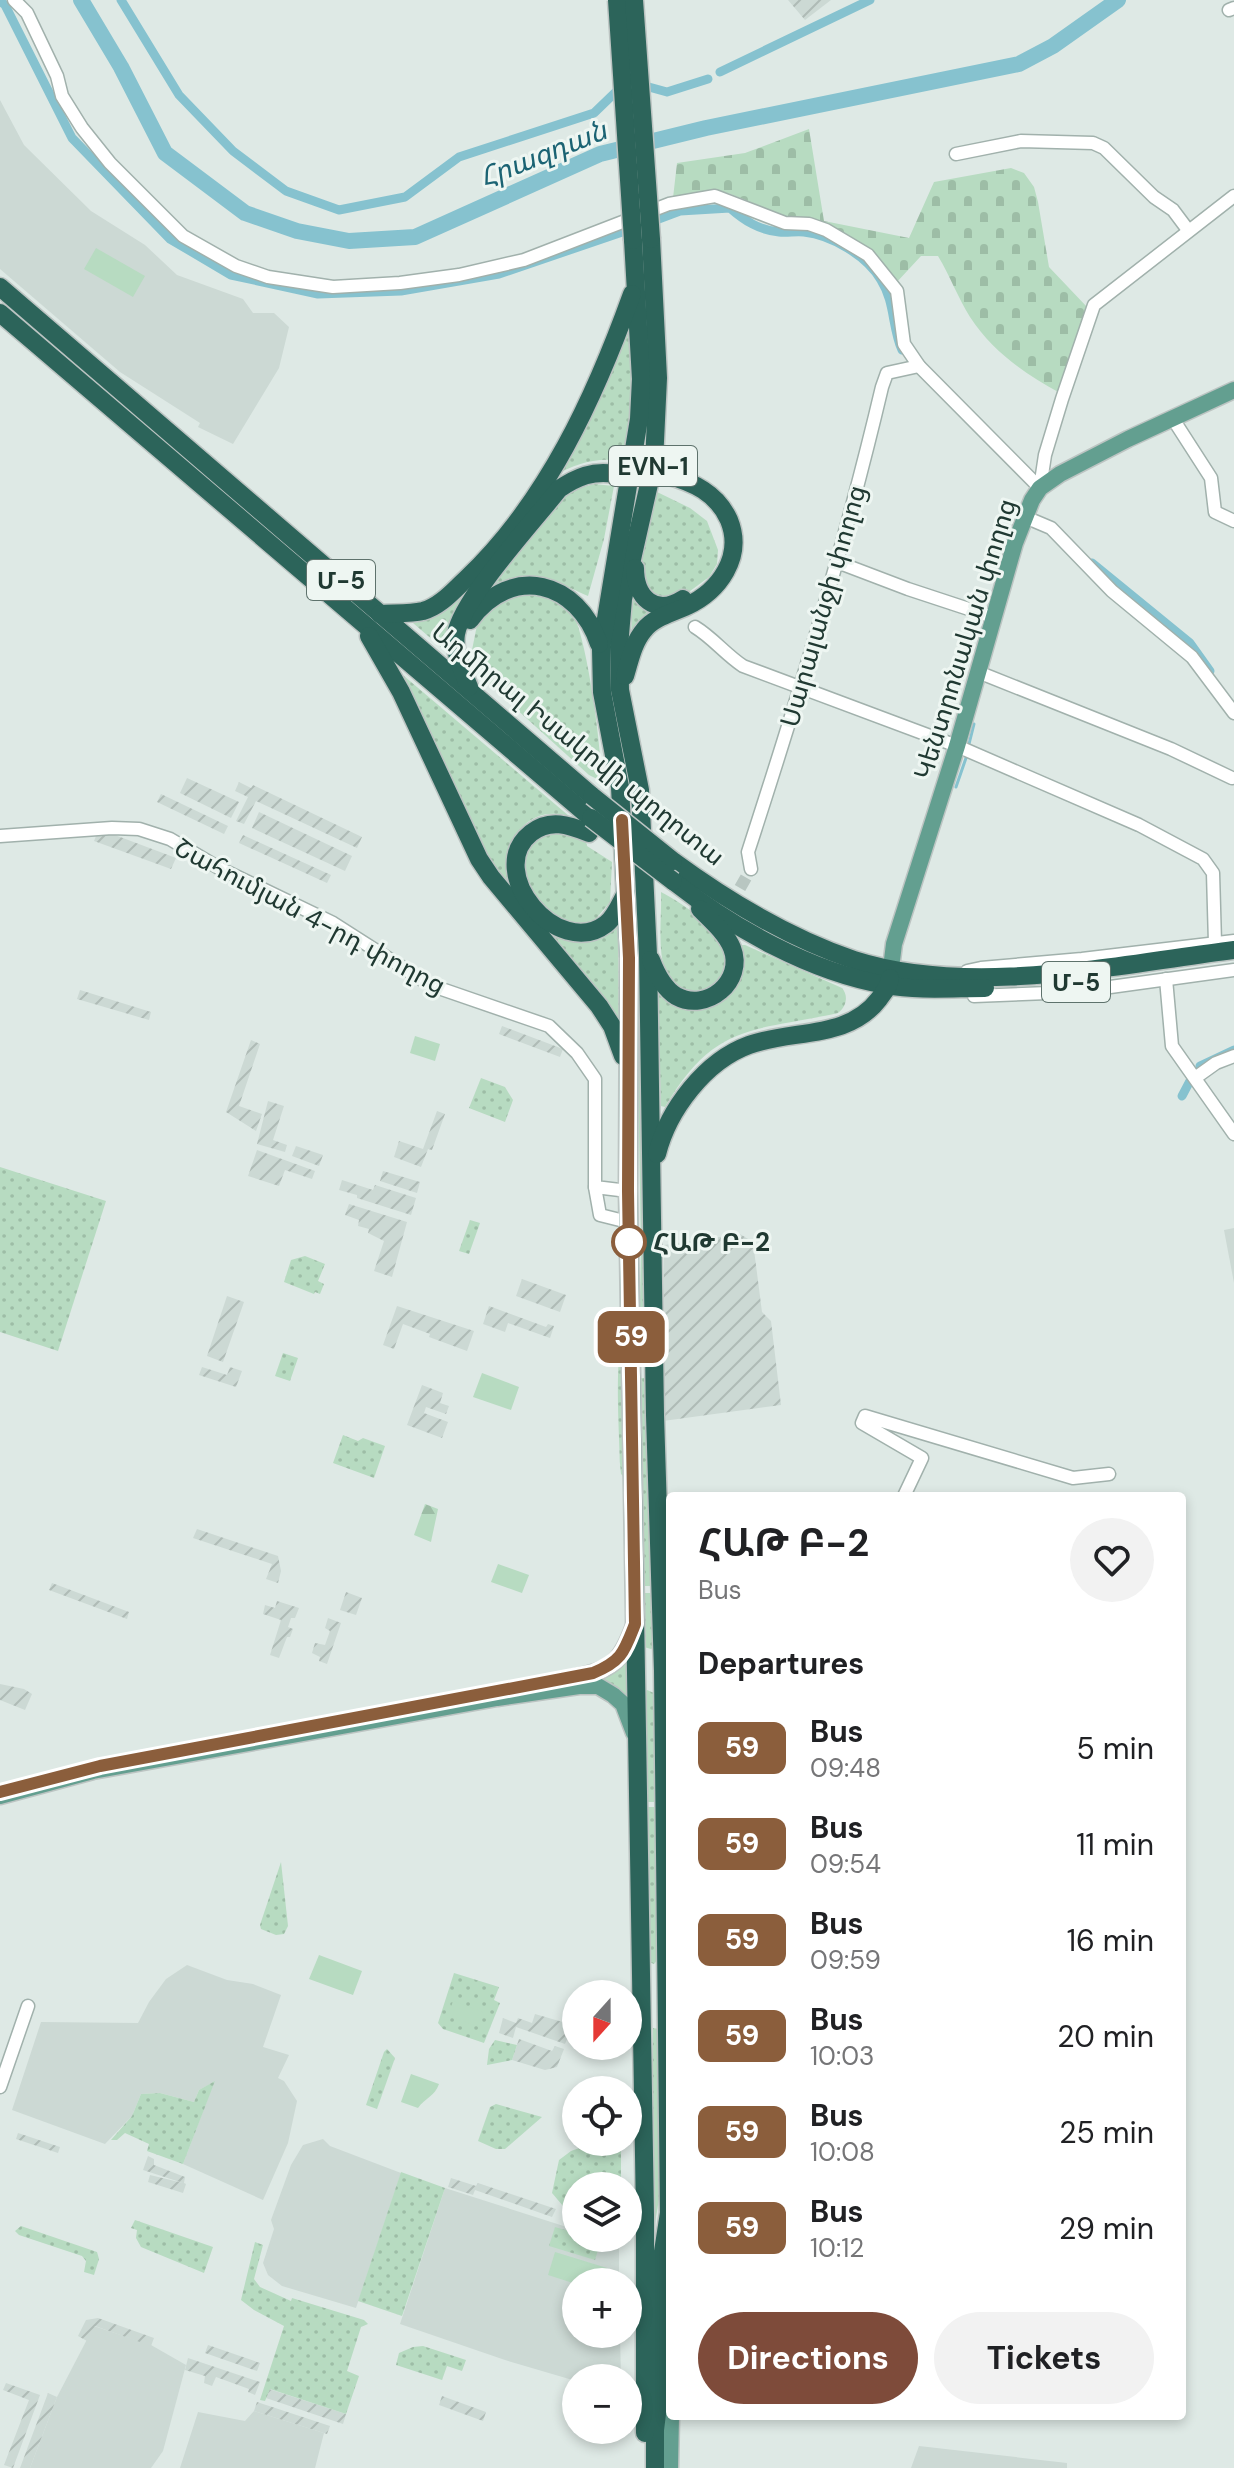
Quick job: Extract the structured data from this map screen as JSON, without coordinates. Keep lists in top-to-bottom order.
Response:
{
  "streets": {
    "highway": ["EVN-1", "Մ-5", "Ադմիրալ Իսակովի պողոտա"],
    "main road": ["Կենտրոնական փողոց"],
    "street": ["Սարալանջի փողոց", "Շահումյան 4-րդ փողոց"]
  },
  "crossings": [
    ["EVN-1", "Ադմիրալ Իսակովի պողոտա"],
    ["Կենտրոնական փողոց", "Ադմիրալ Իսակովի պողոտա"]
  ],
  "water": ["Հրազդան"],
  "places": ["ՀԱԹ Բ-2"],
  "lines": ["bus line 59"],
  "north": "bottom",
  "page": {
    "on_map": "59",
    "heading": [
      ["ՀԱԹ Բ-2", "Bus"],
      "Departures"
    ],
    "list": [
      {
        "mark": "59",
        "name": "Bus",
        "note": "09:48",
        "value": "5 min"
      },
      {
        "mark": "59",
        "name": "Bus",
        "note": "09:54",
        "value": "11 min"
      },
      {
        "mark": "59",
        "name": "Bus",
        "note": "09:59",
        "value": "16 min"
      },
      {
        "mark": "59",
        "name": "Bus",
        "note": "10:03",
        "value": "20 min"
      },
      {
        "mark": "59",
        "name": "Bus",
        "note": "10:08",
        "value": "25 min"
      },
      {
        "mark": "59",
        "name": "Bus",
        "note": "10:12",
        "value": "29 min"
      }
    ],
    "map_buttons": ["+", "−"],
    "buttons": ["Directions", "Tickets"]
  }
}
